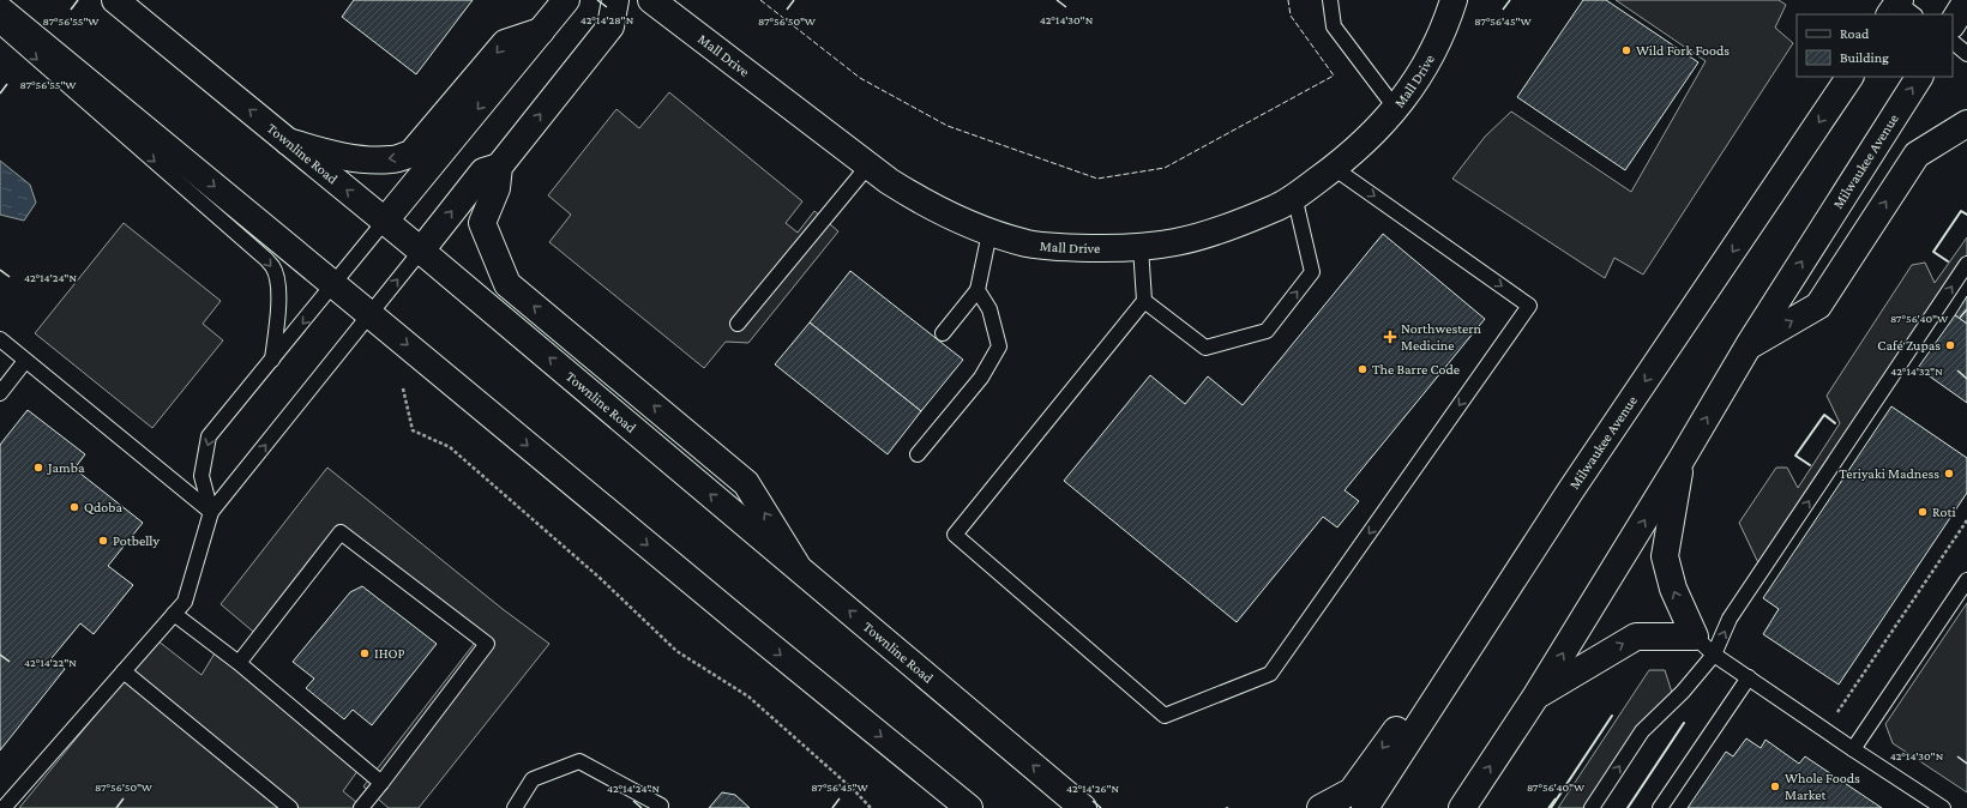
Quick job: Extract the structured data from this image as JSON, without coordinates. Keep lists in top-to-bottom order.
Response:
{
  "streets": {
    "main road": ["Mall Drive", "Townline Road", "Milwaukee Avenue"]
  },
  "places": {
    "other": [
      "Wild Fork Foods",
      "Café Zupas",
      "The Barre Code",
      "Jamba",
      "Teriyaki Madness",
      "Qdoba",
      "Roti",
      "Potbelly",
      "IHOP",
      "Whole Foods Market"
    ],
    "health": ["Northwestern Medicine"]
  },
  "legend": ["Road", "Building"],
  "coordinates": [
    "42°14'28\"N",
    "42°14'30\"N",
    "87°56'55\"W",
    "87°56'50\"W",
    "87°56'45\"W",
    "42°14'24\"N",
    "87°56'40\"W",
    "42°14'32\"N",
    "42°14'22\"N",
    "42°14'26\"N"
  ]
}
